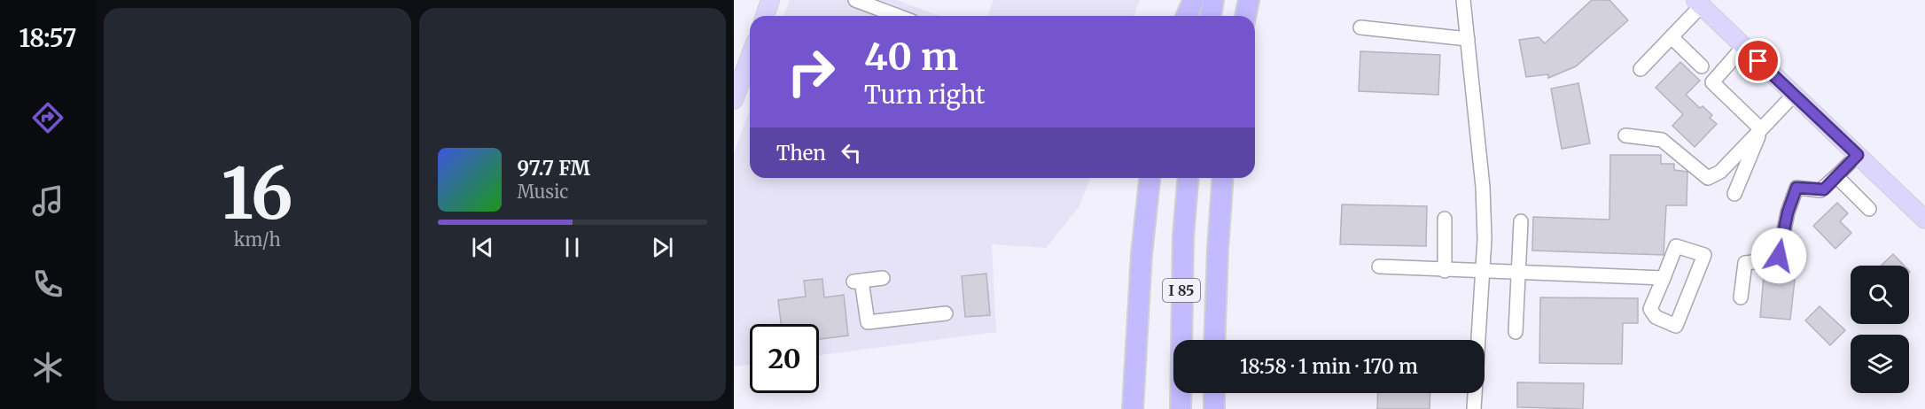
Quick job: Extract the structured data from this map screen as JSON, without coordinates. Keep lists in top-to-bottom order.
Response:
{
  "streets": {
    "highway": ["I 85"]
  },
  "page": {
    "tabs": "18:57",
    "tile": ["16", "km/h"],
    "turn": ["40 m", "Turn right"],
    "then": "Then",
    "song": ["97.7 FM", "Music"],
    "limit": "20",
    "trip": "18:58 · 1 min · 170 m"
  }
}
